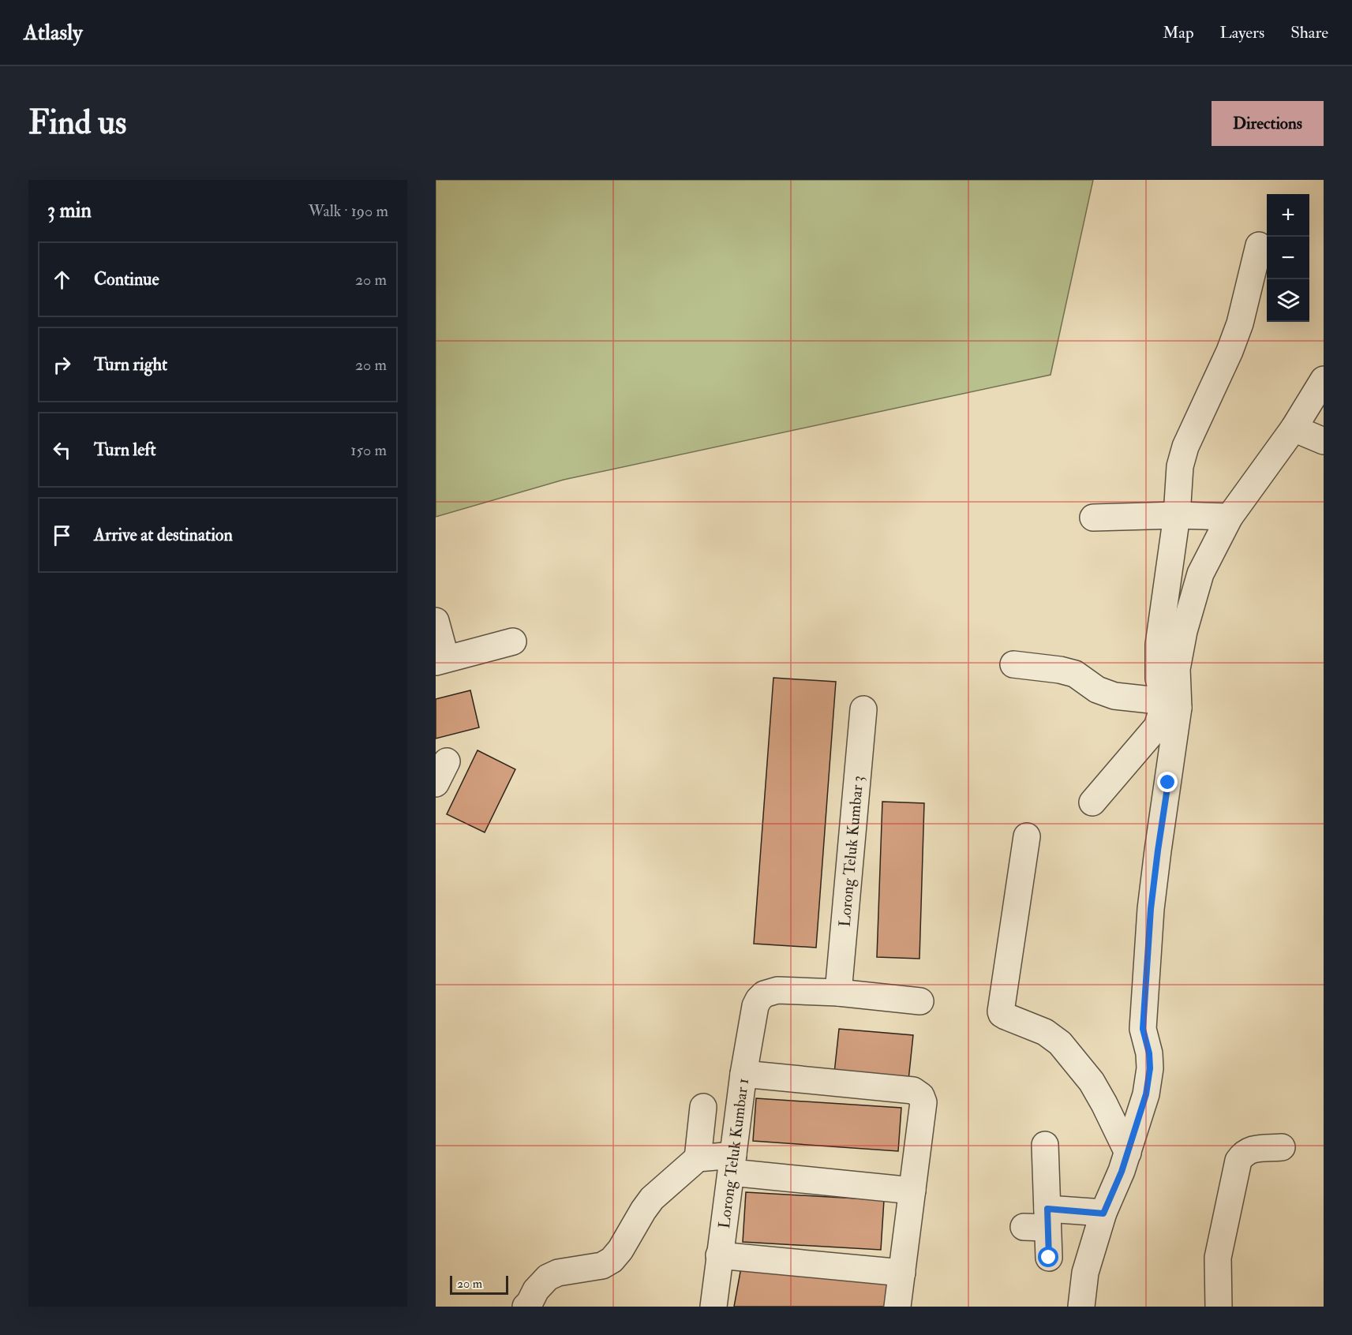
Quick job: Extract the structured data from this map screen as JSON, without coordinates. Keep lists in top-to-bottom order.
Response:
{
  "streets": {
    "street": ["Lorong Teluk Kumbar 3", "Lorong Teluk Kumbar 1"]
  },
  "crossings": [
    ["Lorong Teluk Kumbar 3", "Lorong Teluk Kumbar 1"]
  ],
  "scale_bar": "20 m",
  "page": {
    "header": "Atlasly",
    "nav": ["Map", "Layers", "Share"],
    "buttons": "Directions",
    "title": "Find us",
    "heading": ["3 min", "Walk · 190 m"],
    "map_buttons": ["+", "−"],
    "list": [
      ["Continue", "20 m"],
      ["Turn right", "20 m"],
      ["Turn left", "150 m"],
      "Arrive at destination"
    ],
    "scale": "20 m"
  }
}
